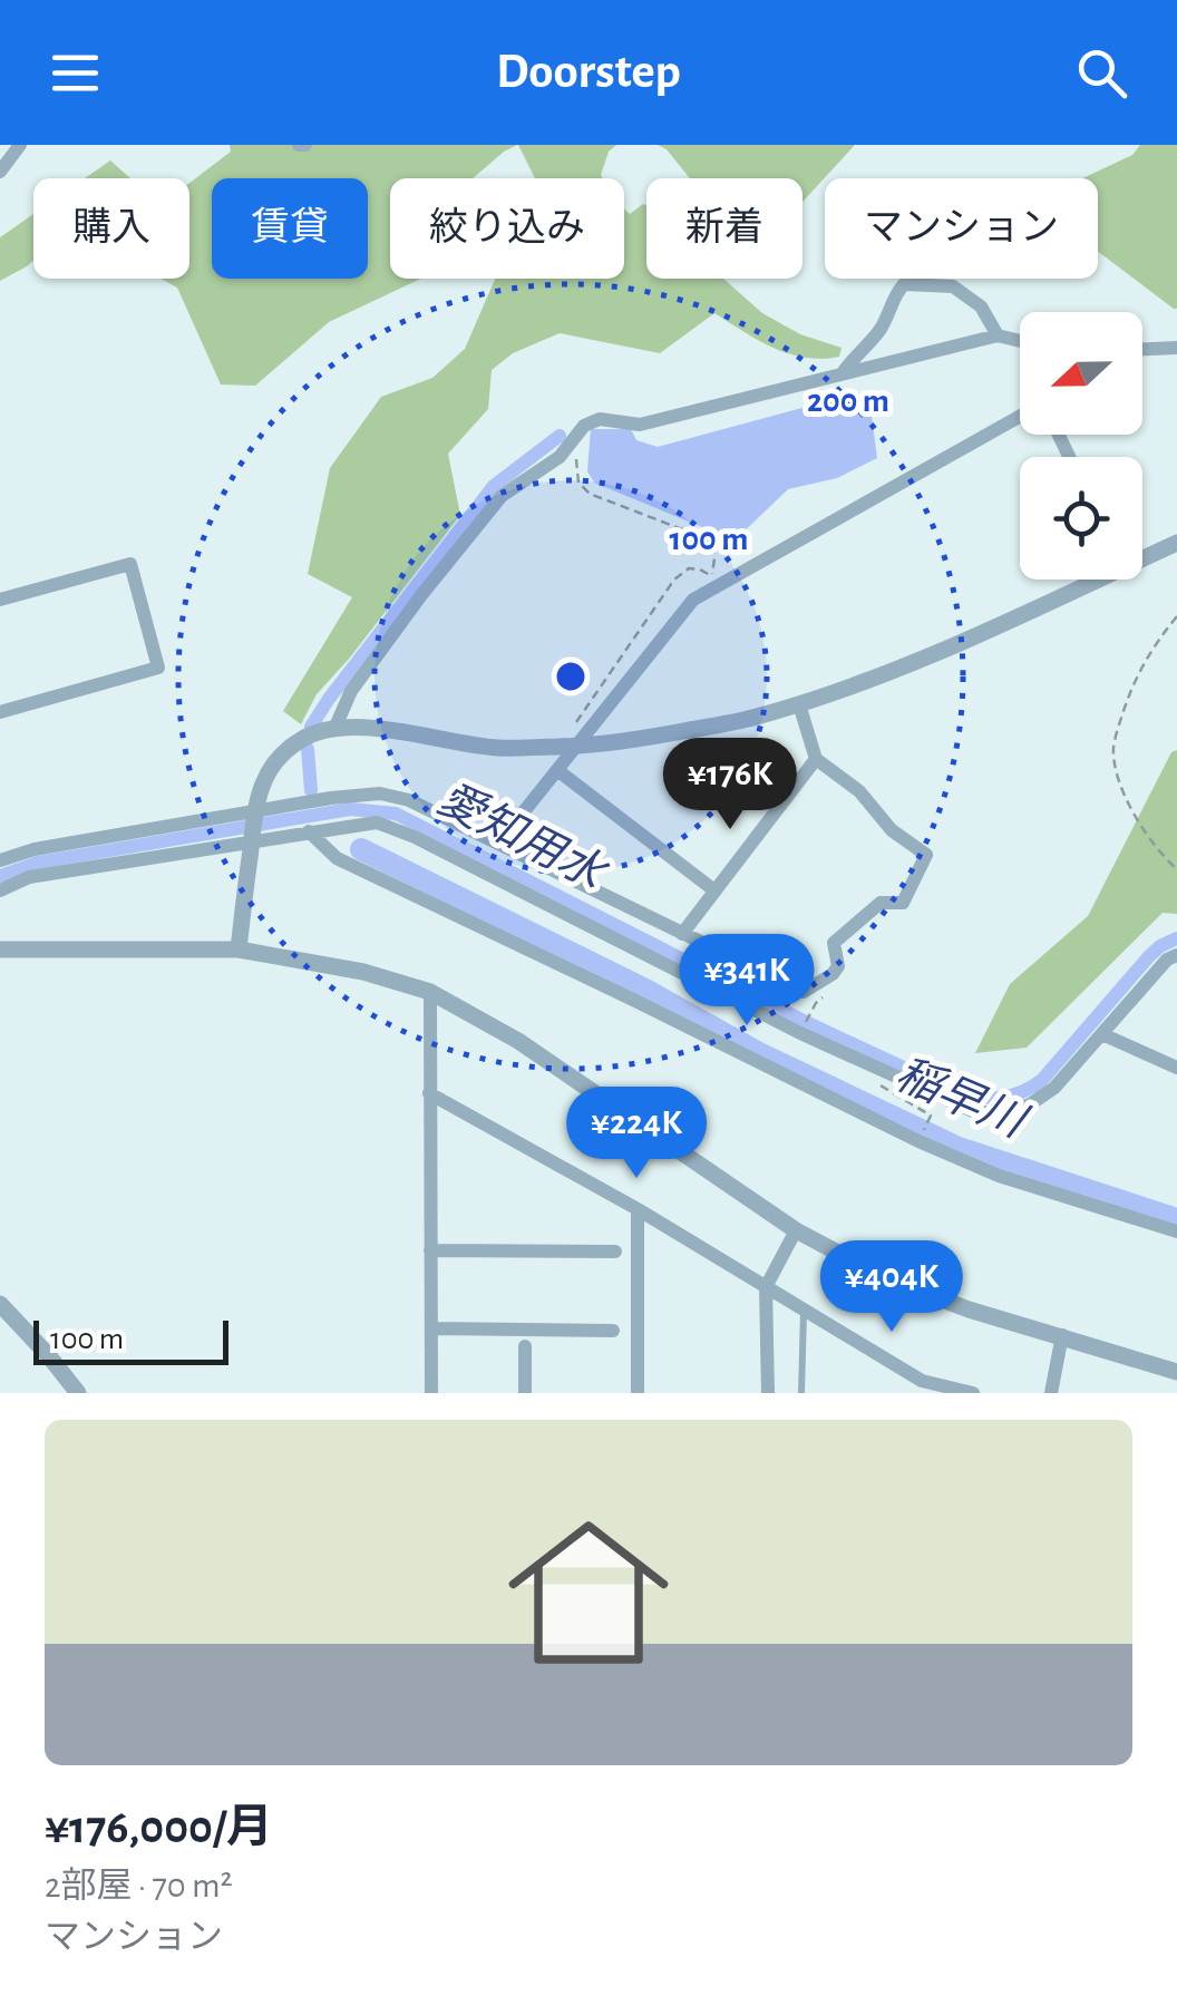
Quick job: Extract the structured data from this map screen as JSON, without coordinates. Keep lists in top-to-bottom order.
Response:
{
  "water": ["愛知用水", "稲早川"],
  "scale_bar": "100 m",
  "north": "left",
  "page": {
    "header": "Doorstep",
    "chip": [
      "購入",
      "賃貸",
      "絞り込み",
      "新着",
      "マンション"
    ],
    "price": [
      "¥176K",
      "¥341K",
      "¥224K",
      "¥404K"
    ],
    "scale": "100 m",
    "list": [
      {
        "name": "¥176,000/月",
        "note": "2部屋 · 70 m² · マンション"
      }
    ]
  },
  "rings": ["200 m", "100 m"]
}
